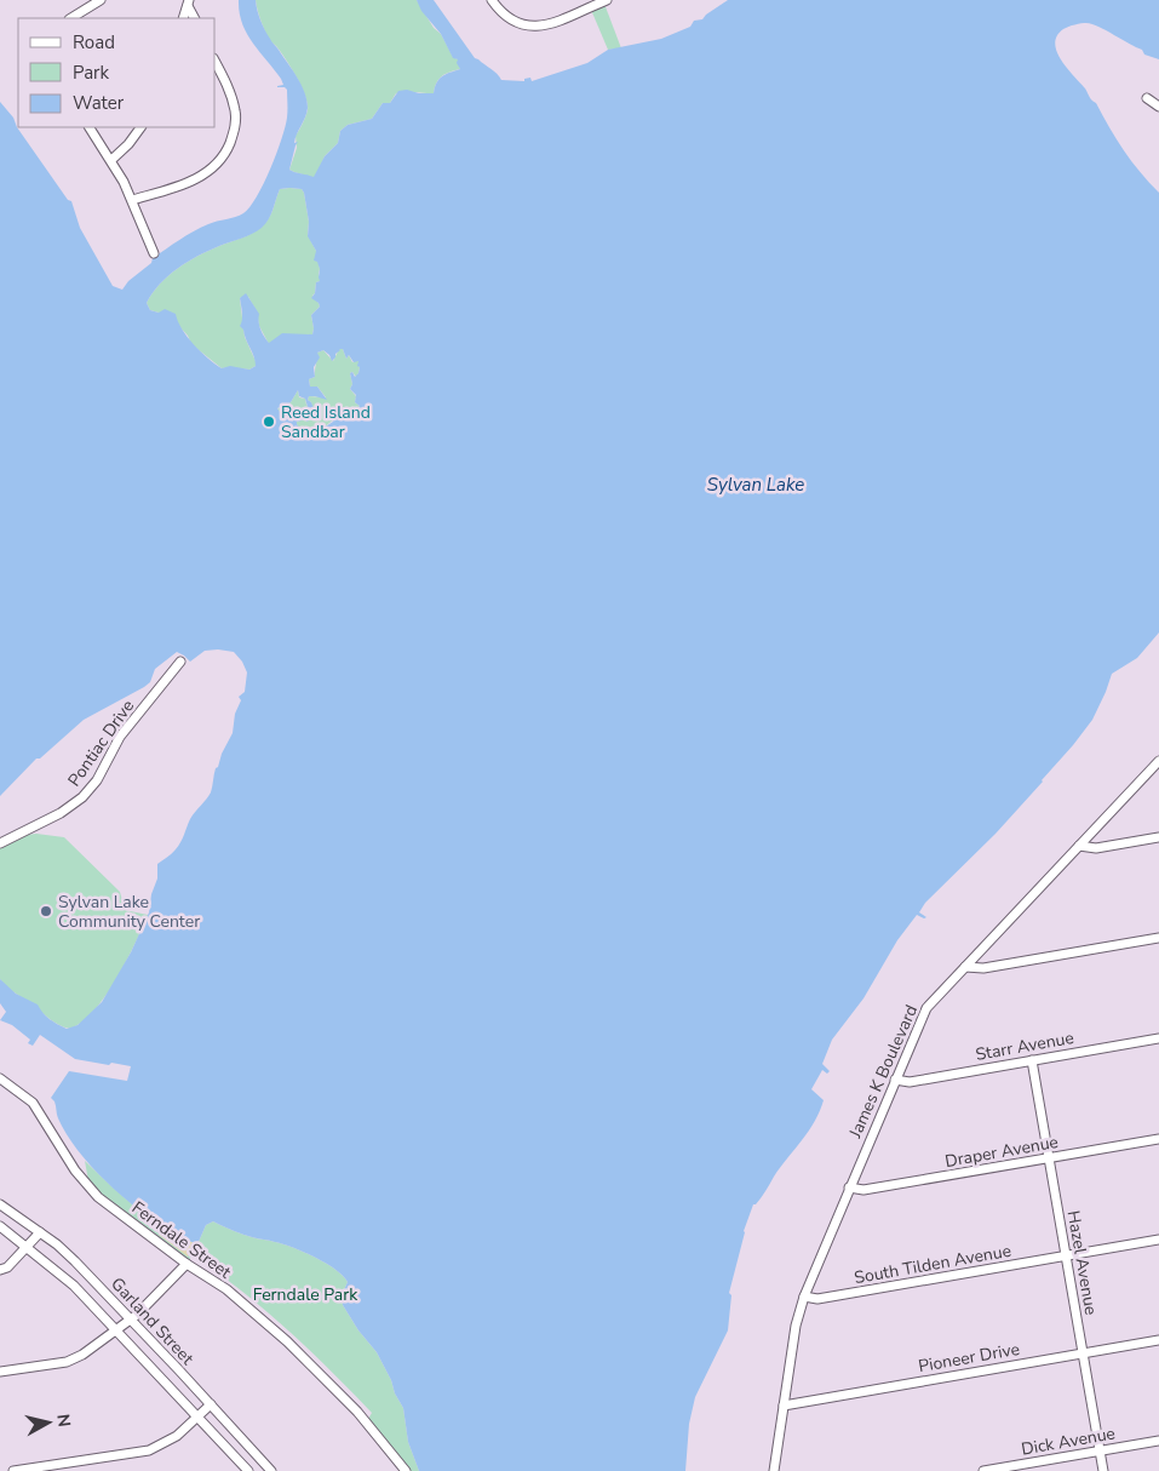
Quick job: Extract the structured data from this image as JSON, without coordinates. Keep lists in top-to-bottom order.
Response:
{
  "streets": {
    "street": [
      "Pontiac Drive",
      "Starr Avenue",
      "James K Boulevard",
      "Draper Avenue",
      "Ferndale Street",
      "Hazel Avenue",
      "South Tilden Avenue",
      "Garland Street",
      "Pioneer Drive",
      "Dick Avenue"
    ]
  },
  "crossings": [
    ["Starr Avenue", "James K Boulevard"],
    ["Starr Avenue", "Hazel Avenue"],
    ["James K Boulevard", "Draper Avenue"],
    ["James K Boulevard", "South Tilden Avenue"],
    ["James K Boulevard", "Pioneer Drive"],
    ["Draper Avenue", "Hazel Avenue"],
    ["Hazel Avenue", "South Tilden Avenue"],
    ["Hazel Avenue", "Pioneer Drive"],
    ["Hazel Avenue", "Dick Avenue"]
  ],
  "water": ["Sylvan Lake"],
  "parks": ["Ferndale Park"],
  "places": ["Reed Island Sandbar", "Sylvan Lake Community Center"],
  "legend": ["Road", "Park", "Water"],
  "north": "right"
}
